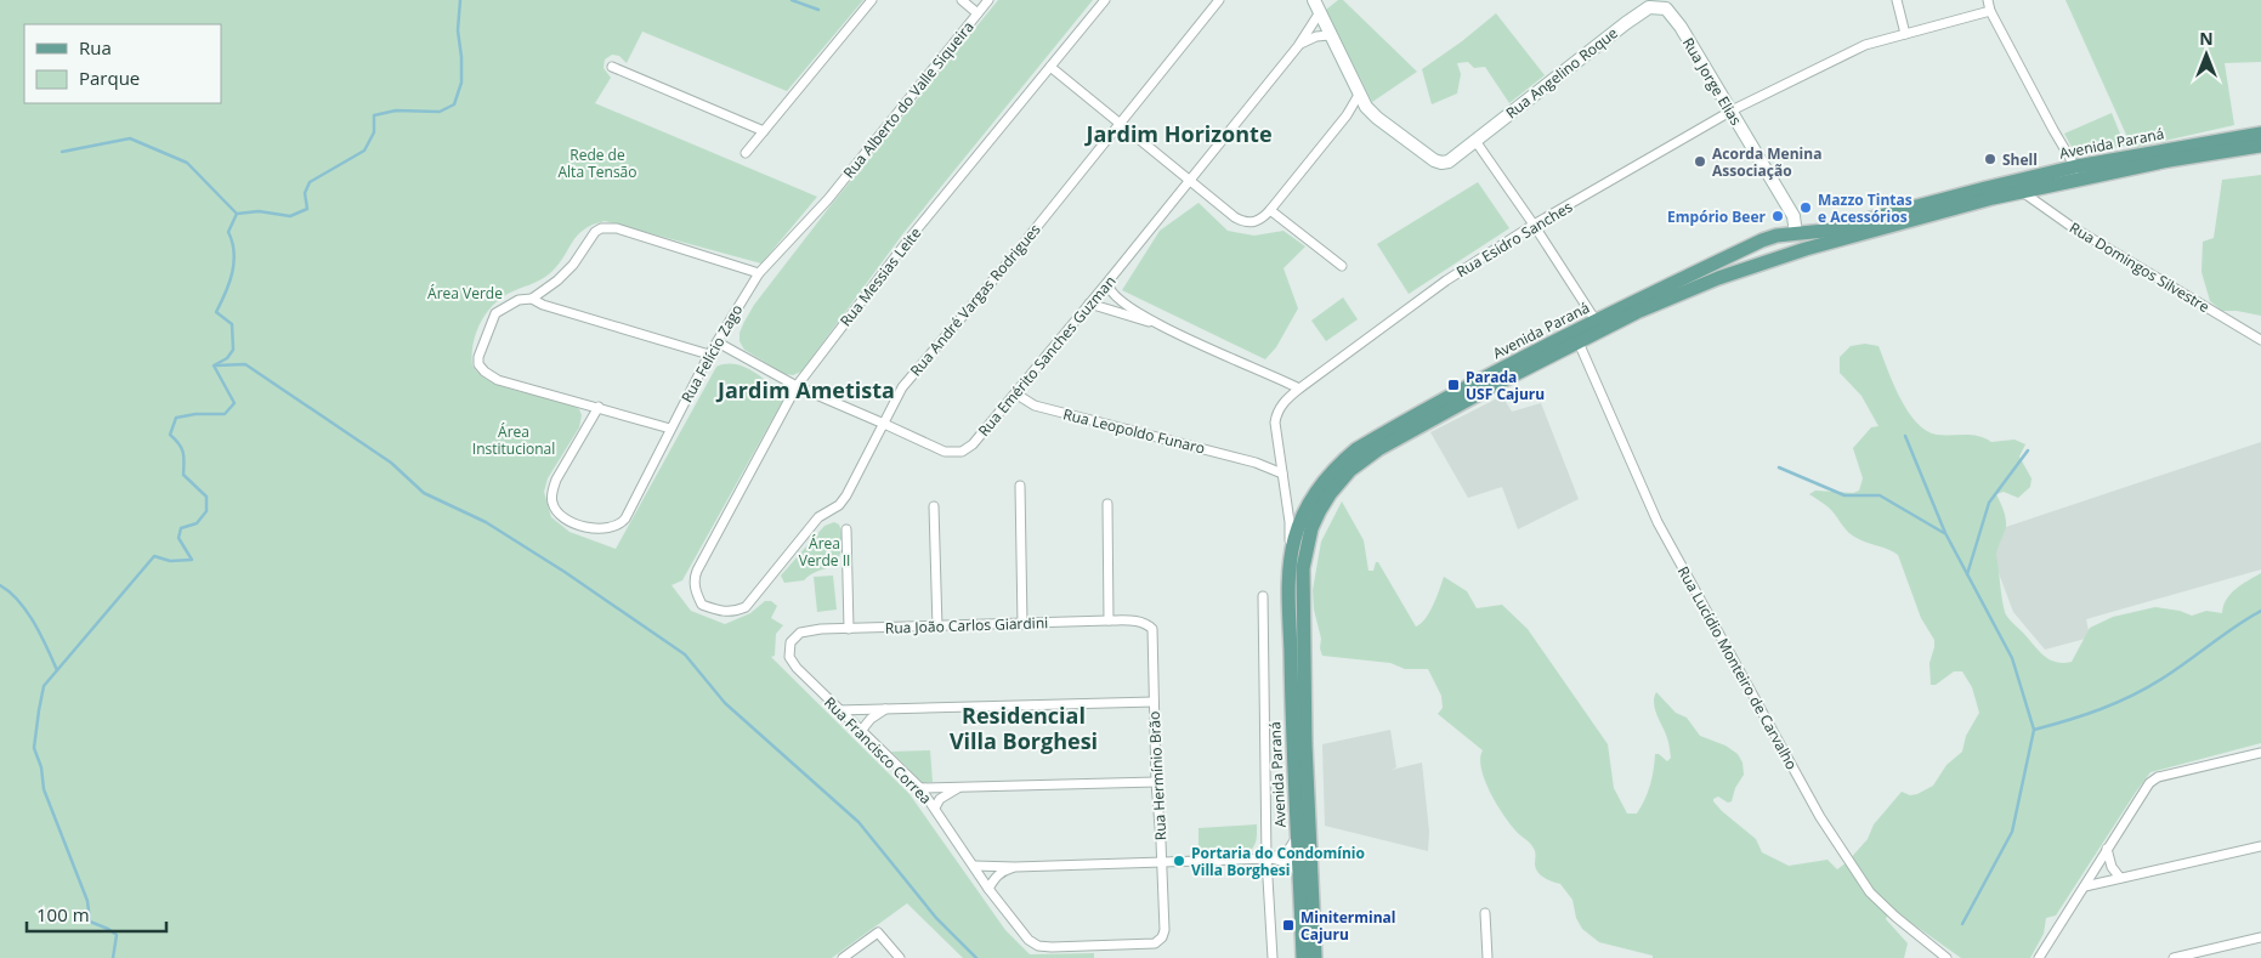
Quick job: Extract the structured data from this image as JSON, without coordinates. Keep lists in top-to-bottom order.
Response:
{
  "streets": {
    "main road": ["Avenida Paraná"],
    "street": [
      "Rua Angelino Roque",
      "Rua Jorge Elias",
      "Rua Alberto do Valle Siqueira",
      "Rua Esidro Sanches",
      "Rua Domingos Silvestre",
      "Rua Messias Leite",
      "Rua André Vargas Rodrigues",
      "Rua Felício Zago",
      "Rua Emérito Sanches Guzman",
      "Rua Leopoldo Funaro",
      "Rua João Carlos Giardini",
      "Rua Lucídio Monteiro de Carvalho",
      "Rua Francisco Correa",
      "Rua Hermínio Brão"
    ]
  },
  "crossings": [
    ["Rua Angelino Roque", "Rua Jorge Elias"],
    ["Rua Jorge Elias", "Avenida Paraná"],
    ["Rua Jorge Elias", "Rua Esidro Sanches"],
    ["Rua Alberto do Valle Siqueira", "Rua Felício Zago"],
    ["Avenida Paraná", "Rua Esidro Sanches"],
    ["Avenida Paraná", "Rua Domingos Silvestre"],
    ["Avenida Paraná", "Rua Lucídio Monteiro de Carvalho"],
    ["Rua Esidro Sanches", "Rua Leopoldo Funaro"],
    ["Rua Messias Leite", "Rua André Vargas Rodrigues"],
    ["Rua Messias Leite", "Rua Emérito Sanches Guzman"],
    ["Rua André Vargas Rodrigues", "Rua Emérito Sanches Guzman"],
    ["Rua Felício Zago", "Rua Emérito Sanches Guzman"],
    ["Rua Emérito Sanches Guzman", "Rua Leopoldo Funaro"],
    ["Rua João Carlos Giardini", "Rua Francisco Correa"],
    ["Rua João Carlos Giardini", "Rua Hermínio Brão"],
    ["Rua Francisco Correa", "Rua Hermínio Brão"]
  ],
  "districts": ["Jardim Horizonte", "Jardim Ametista", "Residencial Villa Borghesi"],
  "parks": [
    "Rede de Alta Tensão",
    "Área Verde",
    "Área Institucional",
    "Área Verde II"
  ],
  "places": {
    "other": [
      "Shell",
      "Acorda Menina Associação",
      "Mazzo Tintas e Acessórios",
      "Empório Beer",
      "Portaria do Condomínio Villa Borghesi"
    ],
    "transit": ["Parada USF Cajuru", "Miniterminal Cajuru"]
  },
  "legend": ["Rua", "Parque"],
  "scale_bar": "100 m",
  "north": "top"
}
